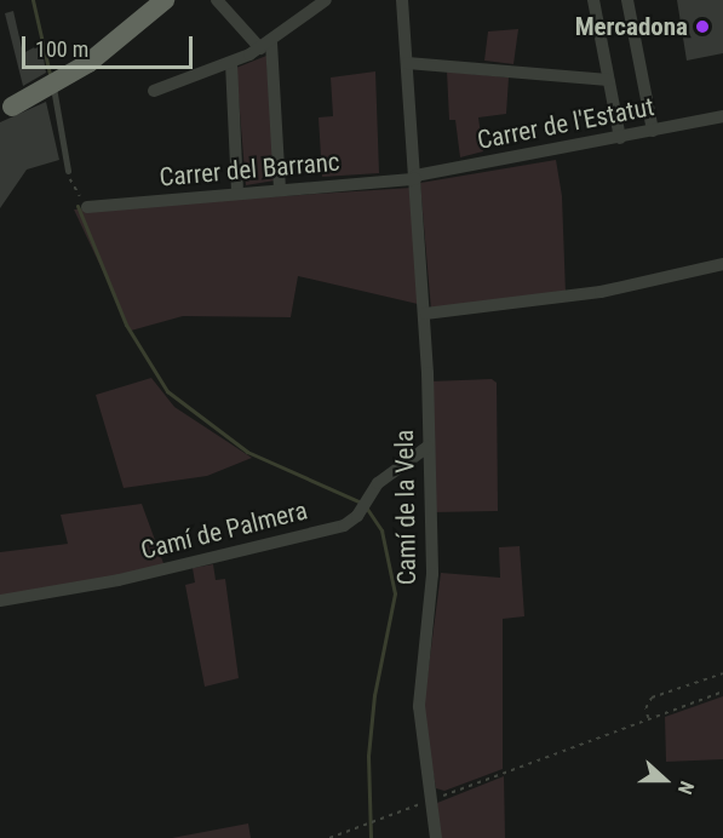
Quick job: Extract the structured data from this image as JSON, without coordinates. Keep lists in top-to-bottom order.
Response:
{
  "streets": {
    "street": [
      "Carrer de l'Estatut",
      "Carrer del Barranc",
      "Camí de la Vela",
      "Camí de Palmera"
    ]
  },
  "crossings": [
    ["Carrer de l'Estatut", "Carrer del Barranc"],
    ["Carrer de l'Estatut", "Camí de la Vela"],
    ["Carrer del Barranc", "Camí de la Vela"],
    ["Camí de la Vela", "Camí de Palmera"]
  ],
  "places": ["Mercadona"],
  "scale_bar": "100 m",
  "north": "right"
}
